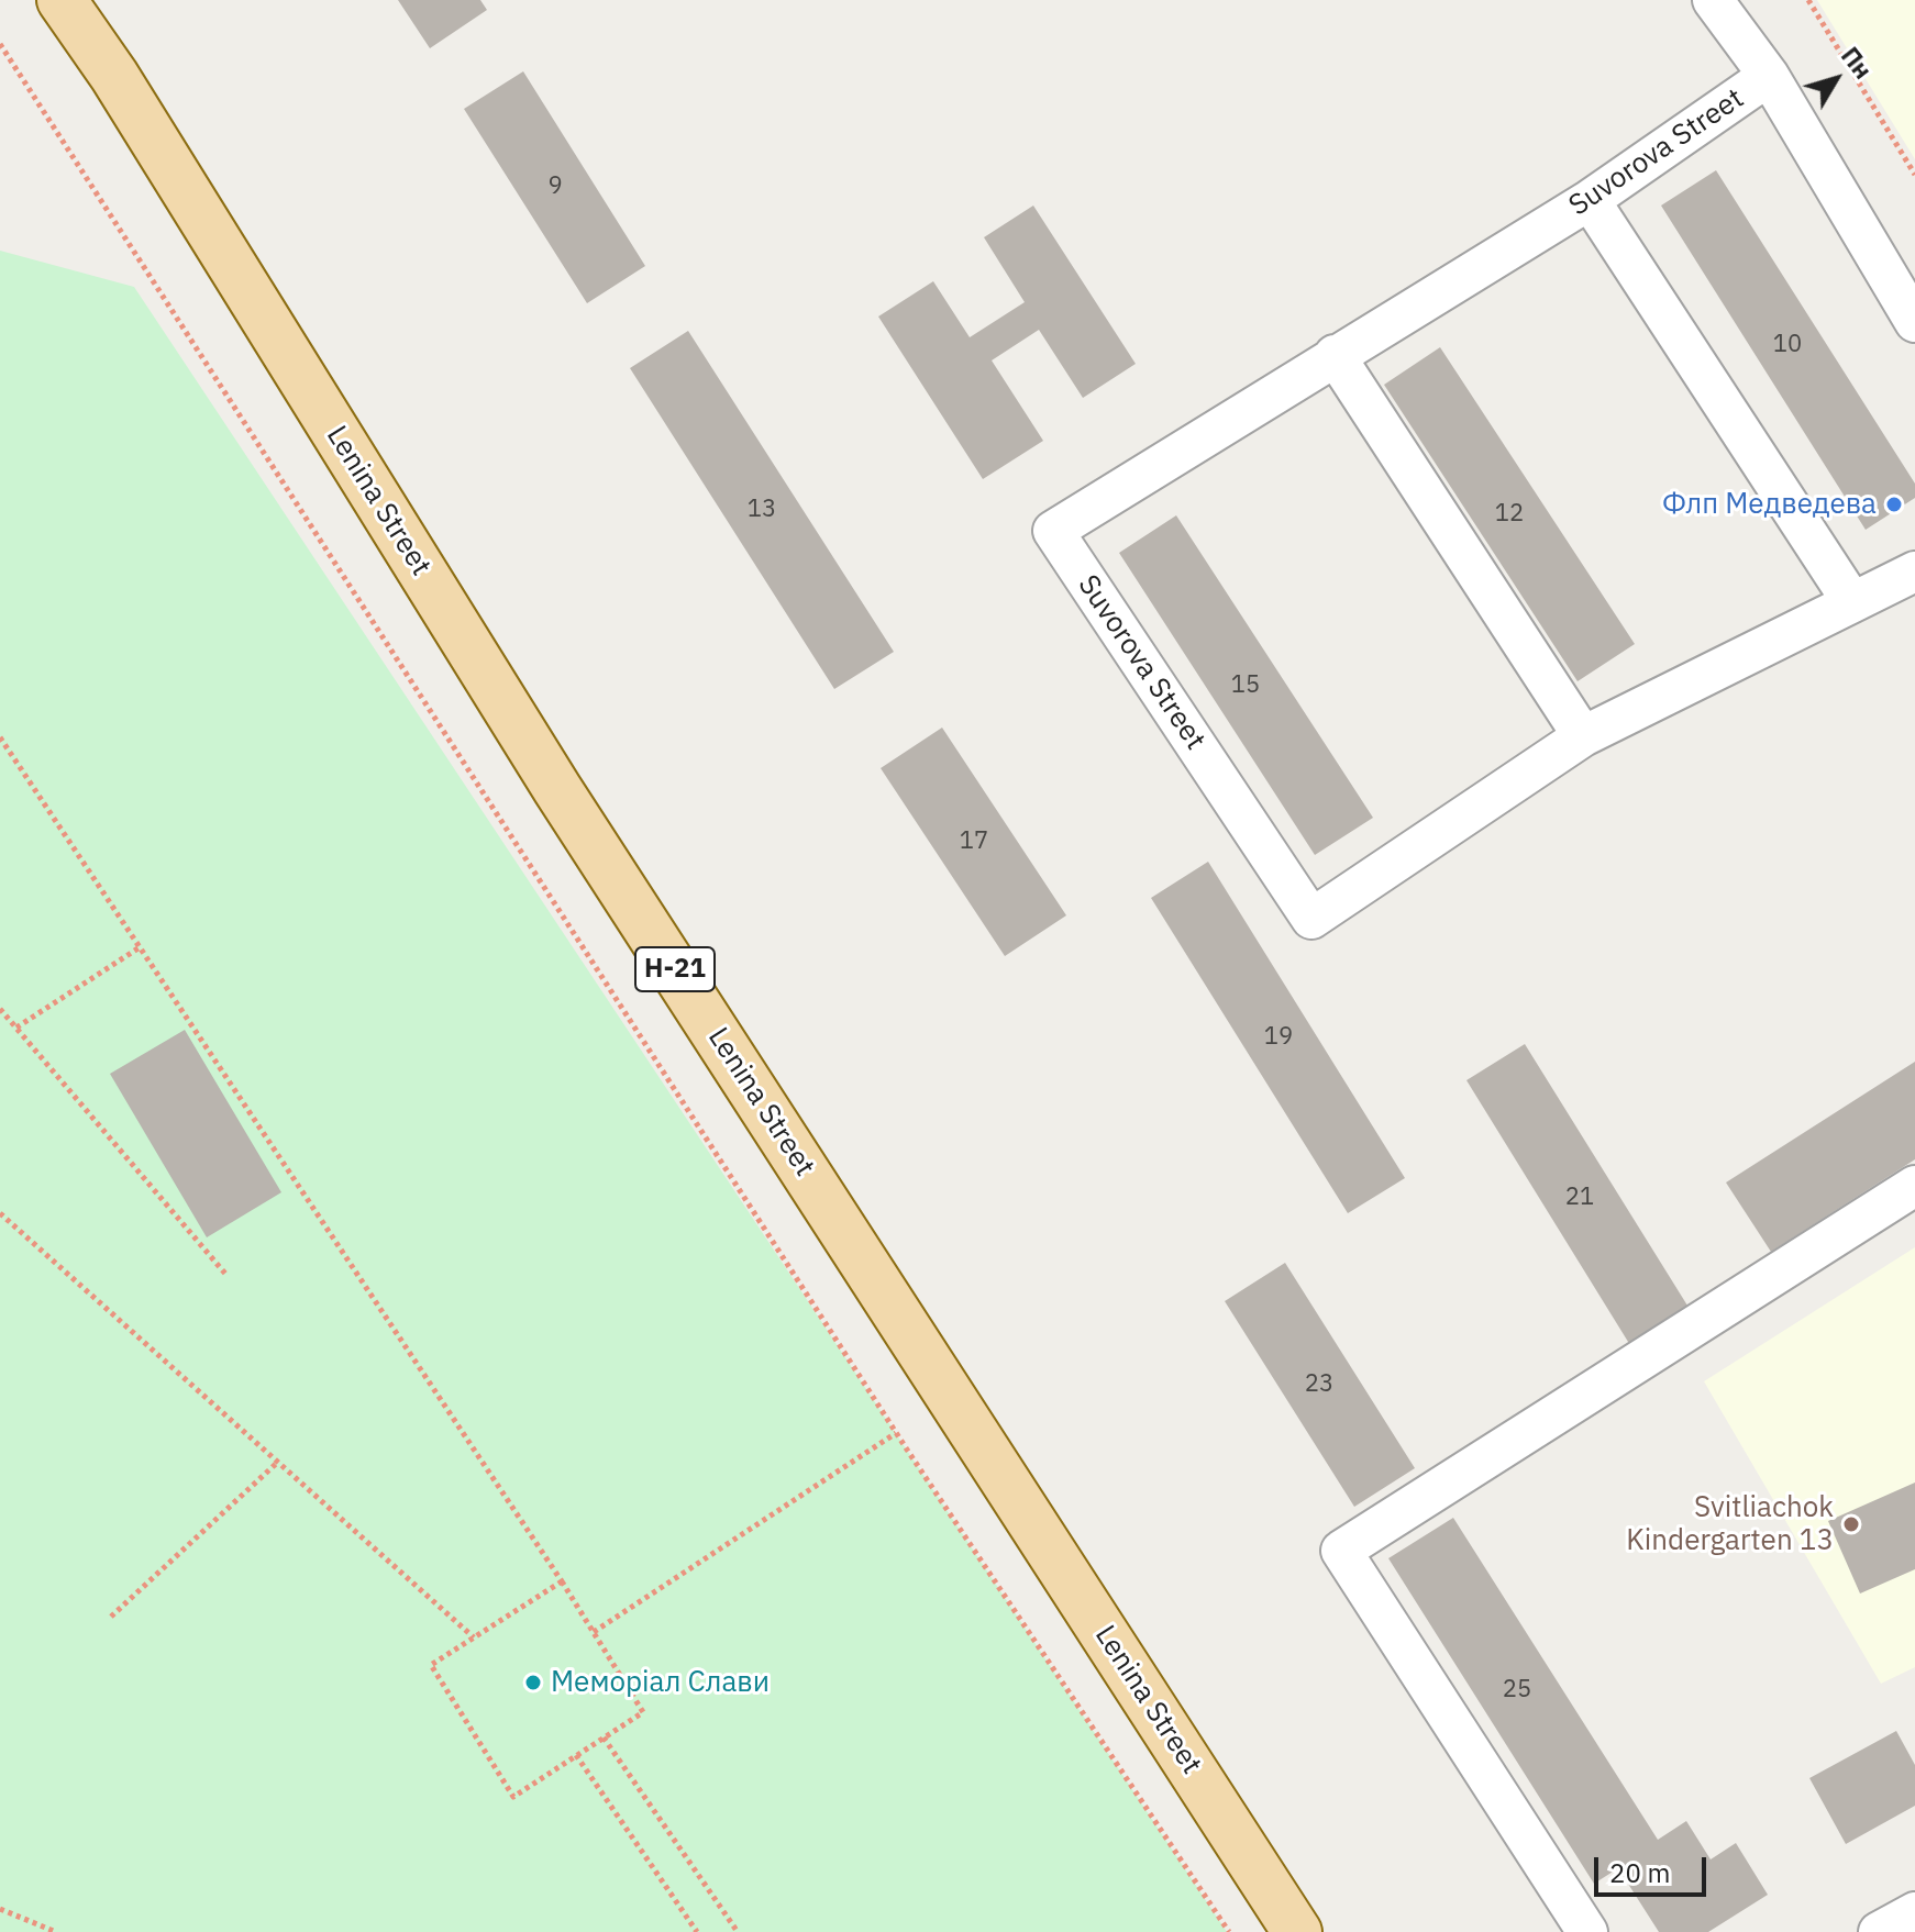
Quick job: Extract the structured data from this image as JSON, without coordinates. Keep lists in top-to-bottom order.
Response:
{
  "streets": {
    "main road": ["Lenina Street", "Н-21"],
    "street": ["Suvorova Street"]
  },
  "places": ["Флп Медведева", "Svitliachok Kindergarten 13", "Меморіал Слави"],
  "house_numbers": [
    "9",
    "10",
    "13",
    "12",
    "15",
    "17",
    "19",
    "21",
    "23",
    "25"
  ],
  "scale_bar": "20 m",
  "north": "top right"
}
